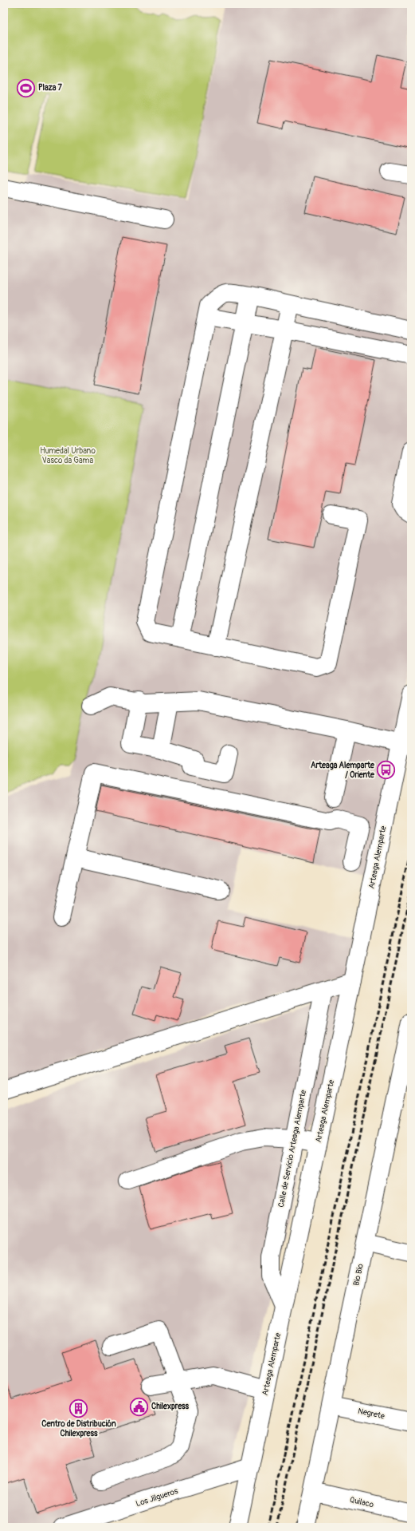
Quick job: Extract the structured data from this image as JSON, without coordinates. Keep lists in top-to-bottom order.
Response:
{
  "streets": {
    "street": [
      "Arteaga Alemparte",
      "Calle de Servicio Arteaga Alemparte",
      "Bio Bio",
      "Negrete",
      "Los Jilgueros",
      "Quilaco"
    ]
  },
  "crossings": [
    ["Arteaga Alemparte", "Calle de Servicio Arteaga Alemparte"],
    ["Arteaga Alemparte", "Los Jilgueros"],
    ["Bio Bio", "Negrete"],
    ["Bio Bio", "Quilaco"]
  ],
  "parks": ["Humedal Urbano Vasco da Gama"],
  "places": {
    "sports": ["Plaza 7"],
    "bus stop": ["Arteaga Alemparte / Oriente"],
    "public building": ["Chilexpress"],
    "building": ["Centro de Distribución Chilexpress"]
  }
}
